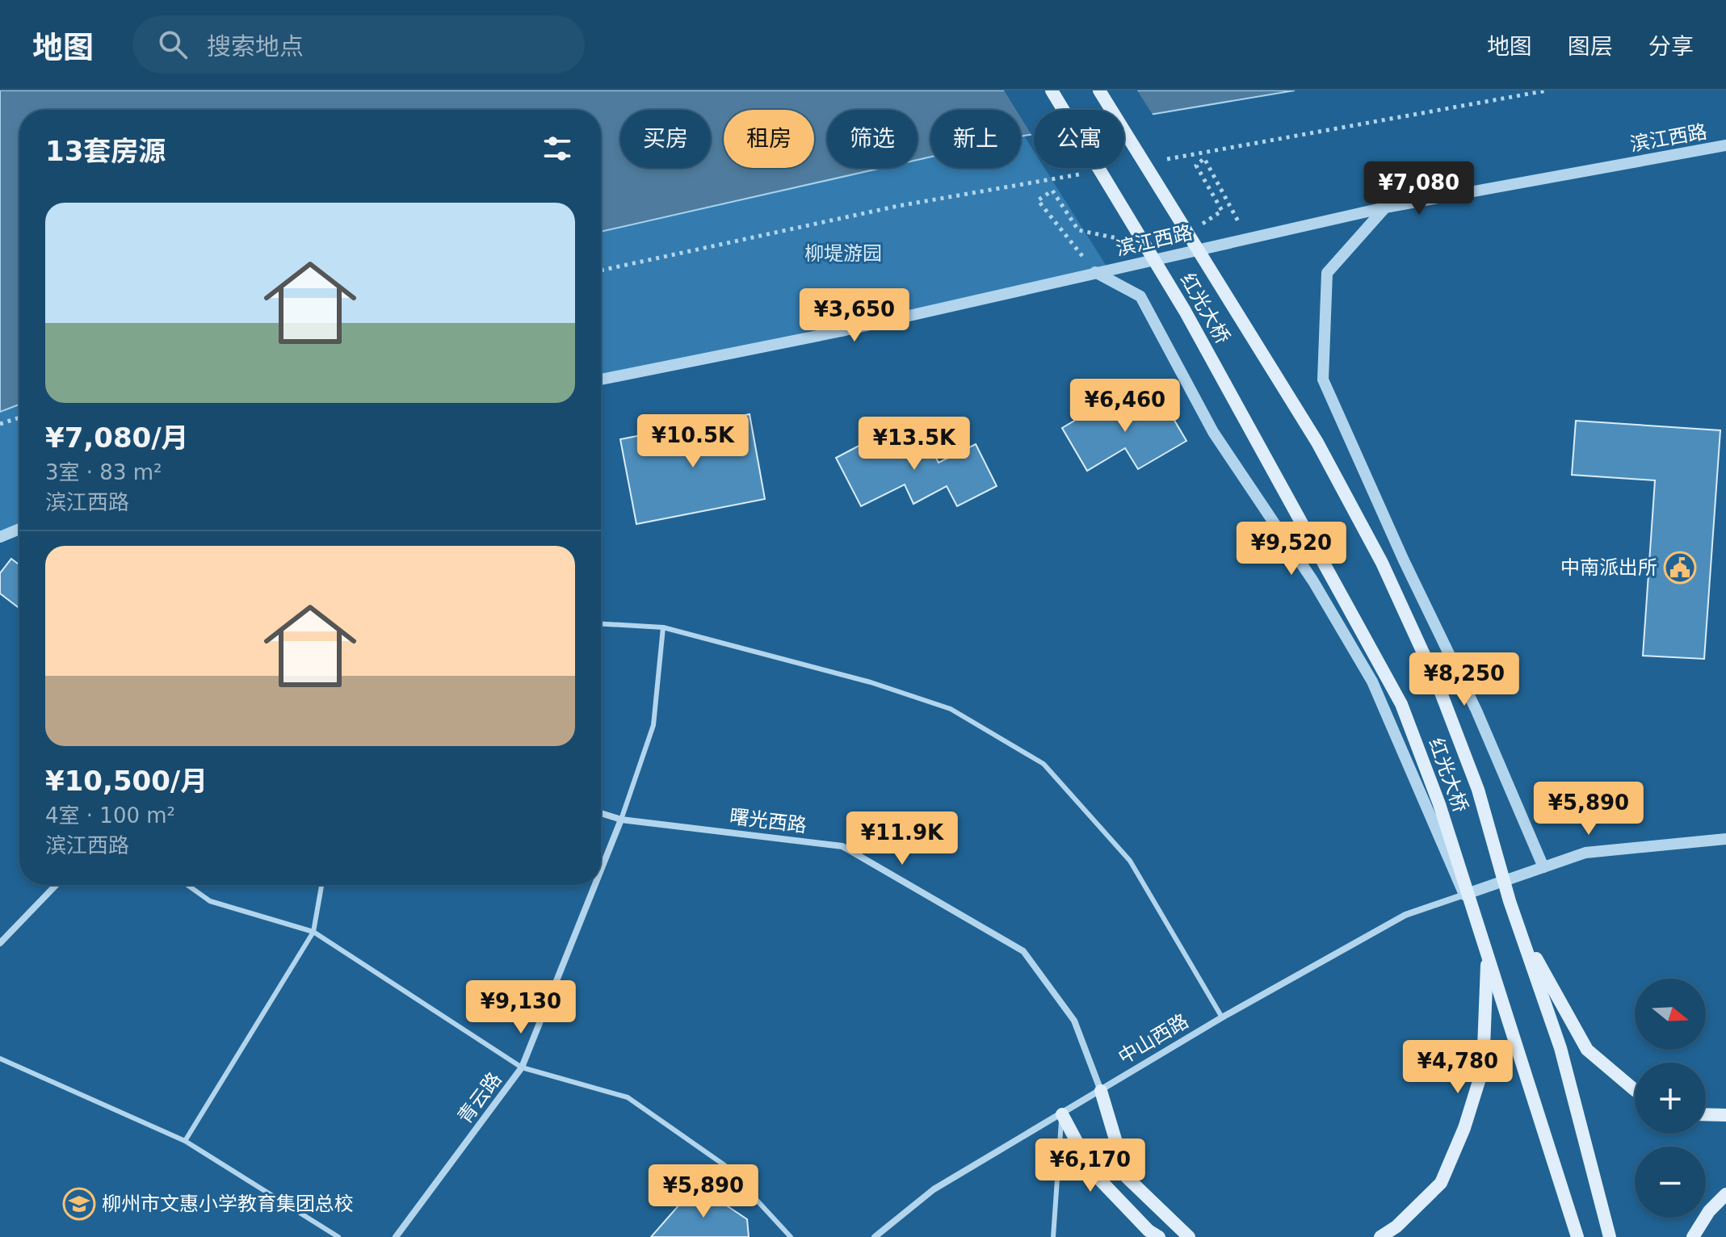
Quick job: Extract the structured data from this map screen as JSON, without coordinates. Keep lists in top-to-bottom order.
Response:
{
  "streets": {
    "main road": ["红光大桥"],
    "street": [
      "滨江西路",
      "曙光西路",
      "中山西路",
      "青云路"
    ]
  },
  "crossings": [
    ["曙光西路", "中山西路"],
    ["曙光西路", "青云路"]
  ],
  "parks": ["柳堤游园"],
  "places": {
    "public building": ["中南派出所"],
    "school or university": ["柳州市文惠小学教育集团总校"]
  },
  "north": "right",
  "page": {
    "header": "地图",
    "search": "搜索地点",
    "nav": ["地图", "图层", "分享"],
    "chip": [
      "买房",
      "租房",
      "筛选",
      "新上",
      "公寓"
    ],
    "heading": "13套房源",
    "price": [
      "¥7,080",
      "¥3,650",
      "¥6,460",
      "¥10.5K",
      "¥13.5K",
      "¥9,520",
      "¥8,250",
      "¥5,890",
      "¥11.9K",
      "¥9,130",
      "¥4,780",
      "¥6,170",
      "¥5,890"
    ],
    "list": [
      {
        "name": "¥7,080/月",
        "note": "3室 · 83 m² · 滨江西路"
      },
      {
        "name": "¥10,500/月",
        "note": "4室 · 100 m² · 滨江西路"
      }
    ],
    "map_buttons": ["+", "−"]
  }
}
